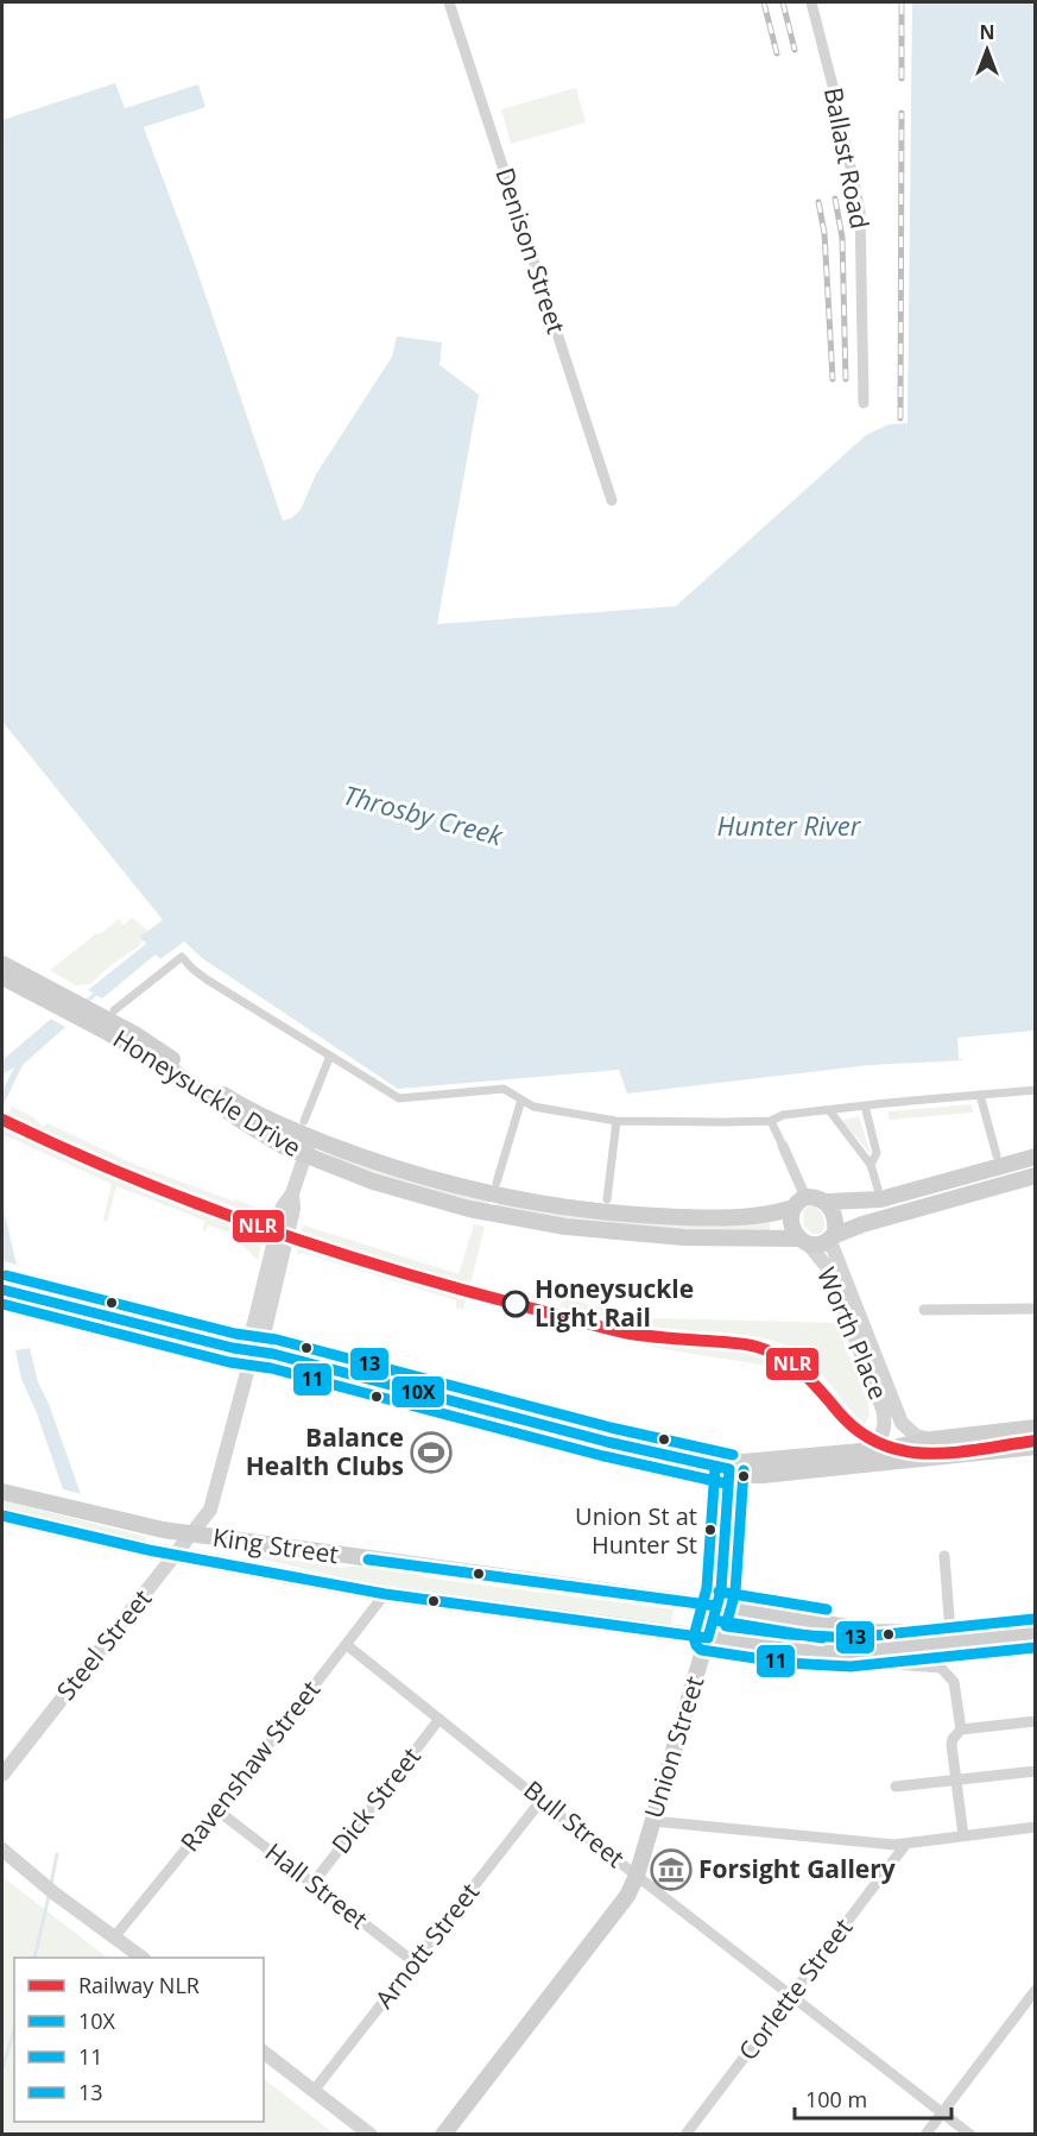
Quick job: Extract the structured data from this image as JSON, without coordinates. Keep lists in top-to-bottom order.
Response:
{
  "streets": {
    "main road": ["Honeysuckle Drive", "King Street", "Union Street"],
    "street": [
      "Ballast Road",
      "Denison Street",
      "Worth Place",
      "Steel Street",
      "Ravenshaw Street",
      "Dick Street",
      "Bull Street",
      "Hall Street",
      "Arnott Street",
      "Corlette Street"
    ]
  },
  "crossings": [
    ["Honeysuckle Drive", "Worth Place"],
    ["Honeysuckle Drive", "Steel Street"],
    ["King Street", "Steel Street"],
    ["King Street", "Union Street"],
    ["King Street", "Ravenshaw Street"],
    ["Union Street", "Bull Street"],
    ["Ravenshaw Street", "Bull Street"],
    ["Ravenshaw Street", "Hall Street"],
    ["Dick Street", "Bull Street"],
    ["Dick Street", "Hall Street"],
    ["Bull Street", "Arnott Street"],
    ["Bull Street", "Corlette Street"],
    ["Hall Street", "Arnott Street"]
  ],
  "water": ["Throsby Creek", "Hunter River"],
  "places": {
    "other": ["Honeysuckle Light Rail", "Union St at Hunter St"],
    "sports": ["Balance Health Clubs"],
    "museum": ["Forsight Gallery"]
  },
  "lines": [
    "rail line NLR",
    "transit line 13",
    "transit line 10X",
    "transit line 11"
  ],
  "legend": [
    "Railway NLR",
    "10X",
    "11",
    "13"
  ],
  "scale_bar": "100 m",
  "north": "top"
}
